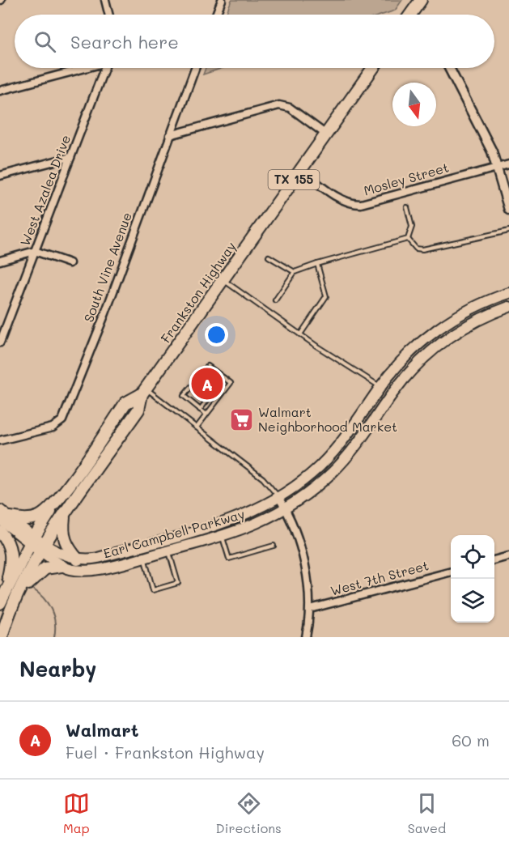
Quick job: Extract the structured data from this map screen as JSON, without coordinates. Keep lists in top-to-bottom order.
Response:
{
  "streets": {
    "main road": ["TX 155", "Frankston Highway", "Earl Campbell Parkway"],
    "street": [
      "Mosley Street",
      "West Azalea Drive",
      "South Vine Avenue",
      "West 7th Street"
    ]
  },
  "crossings": [
    ["Mosley Street", "Frankston Highway"],
    ["TX 155", "Frankston Highway"],
    ["TX 155", "Earl Campbell Parkway"],
    ["Frankston Highway", "Earl Campbell Parkway"]
  ],
  "places": {
    "supermarket": ["Walmart Neighborhood Market"]
  },
  "north": "bottom",
  "page": {
    "search": "Search here",
    "pins": "A",
    "heading": "Nearby",
    "list": [
      {
        "mark": "A",
        "name": "Walmart",
        "note": "Fuel · Frankston Highway",
        "value": "60 m"
      }
    ],
    "nav": ["Map", "Directions", "Saved"]
  }
}
